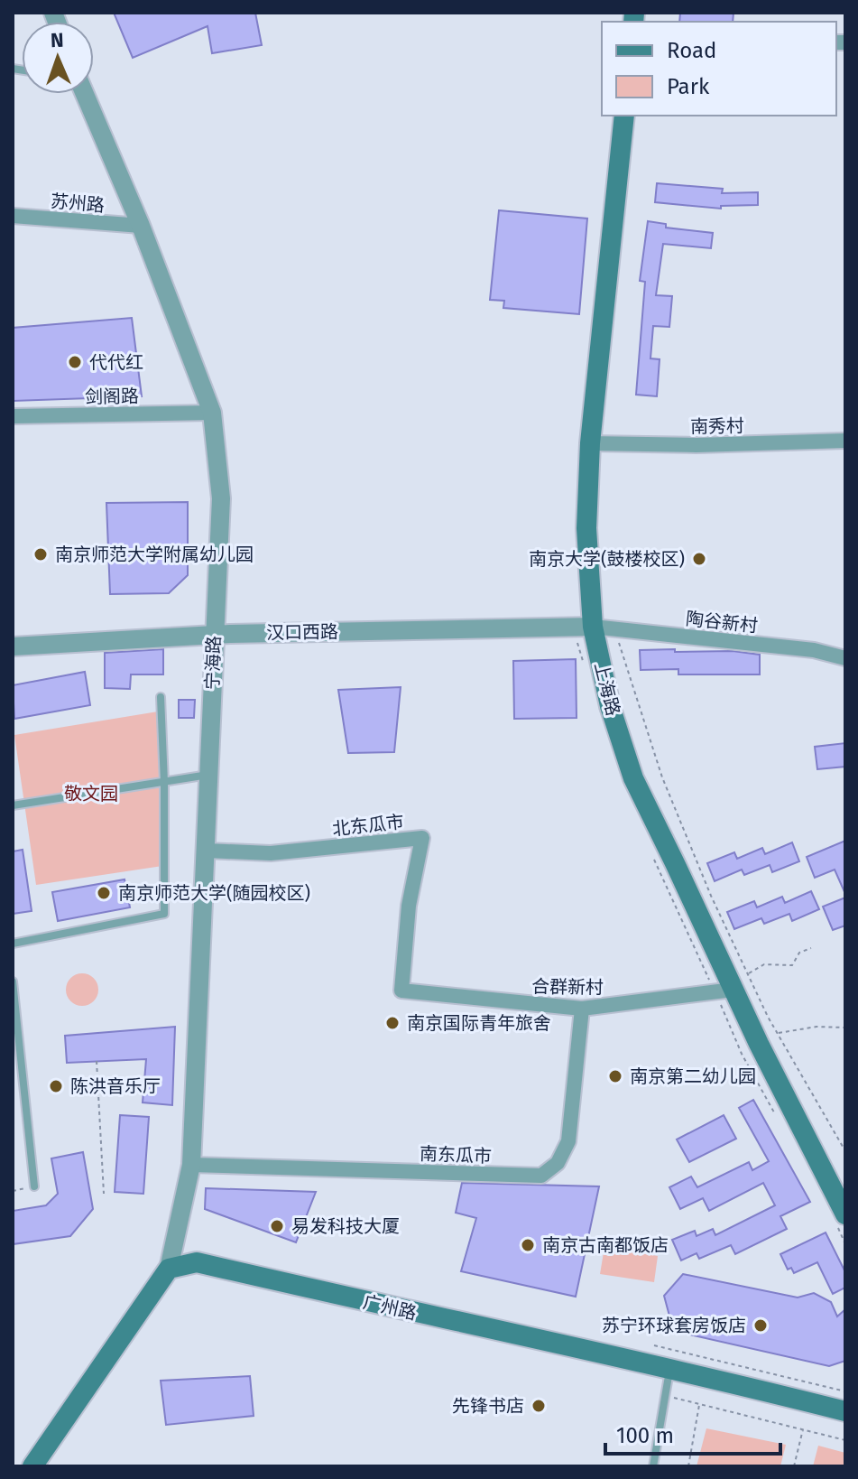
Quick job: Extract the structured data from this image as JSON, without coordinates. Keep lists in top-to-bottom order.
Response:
{
  "streets": {
    "main road": ["上海路", "广州路"],
    "street": [
      "苏州路",
      "剑阁路",
      "南秀村",
      "陶谷新村",
      "汉口西路",
      "宁海路",
      "北东瓜市",
      "合群新村",
      "南东瓜市"
    ]
  },
  "crossings": [
    ["苏州路", "宁海路"],
    ["剑阁路", "宁海路"],
    ["南秀村", "上海路"],
    ["陶谷新村", "汉口西路"],
    ["陶谷新村", "上海路"],
    ["汉口西路", "宁海路"],
    ["汉口西路", "上海路"],
    ["宁海路", "北东瓜市"],
    ["宁海路", "南东瓜市"],
    ["宁海路", "广州路"],
    ["上海路", "合群新村"],
    ["北东瓜市", "合群新村"],
    ["合群新村", "南东瓜市"]
  ],
  "parks": ["敬文园"],
  "places": [
    "代代红",
    "南京师范大学附属幼儿园",
    "南京大学(鼓楼校区)",
    "南京师范大学(随园校区)",
    "南京国际青年旅舍",
    "南京第二幼儿园",
    "陈洪音乐厅",
    "易发科技大厦",
    "南京古南都饭店",
    "苏宁环球套房饭店",
    "先锋书店"
  ],
  "legend": ["Road", "Park"],
  "scale_bar": "100 m",
  "north": "top"
}
